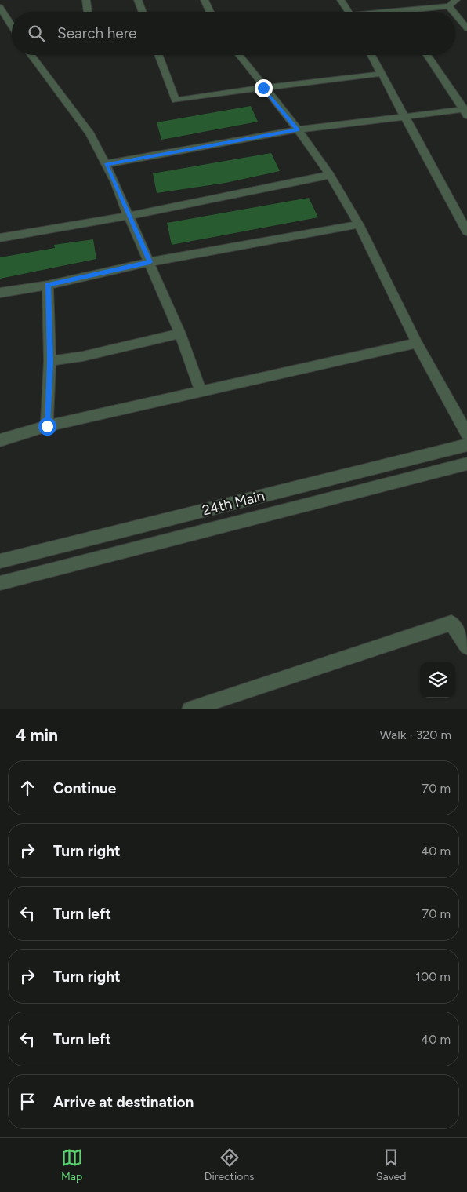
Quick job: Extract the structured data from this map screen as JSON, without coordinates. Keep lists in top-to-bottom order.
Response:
{
  "streets": {
    "street": ["24th Main"]
  },
  "page": {
    "search": "Search here",
    "heading": ["4 min", "Walk · 320 m"],
    "list": [
      ["Continue", "70 m"],
      ["Turn right", "40 m"],
      ["Turn left", "70 m"],
      ["Turn right", "100 m"],
      ["Turn left", "40 m"],
      "Arrive at destination"
    ],
    "nav": ["Map", "Directions", "Saved"]
  }
}
